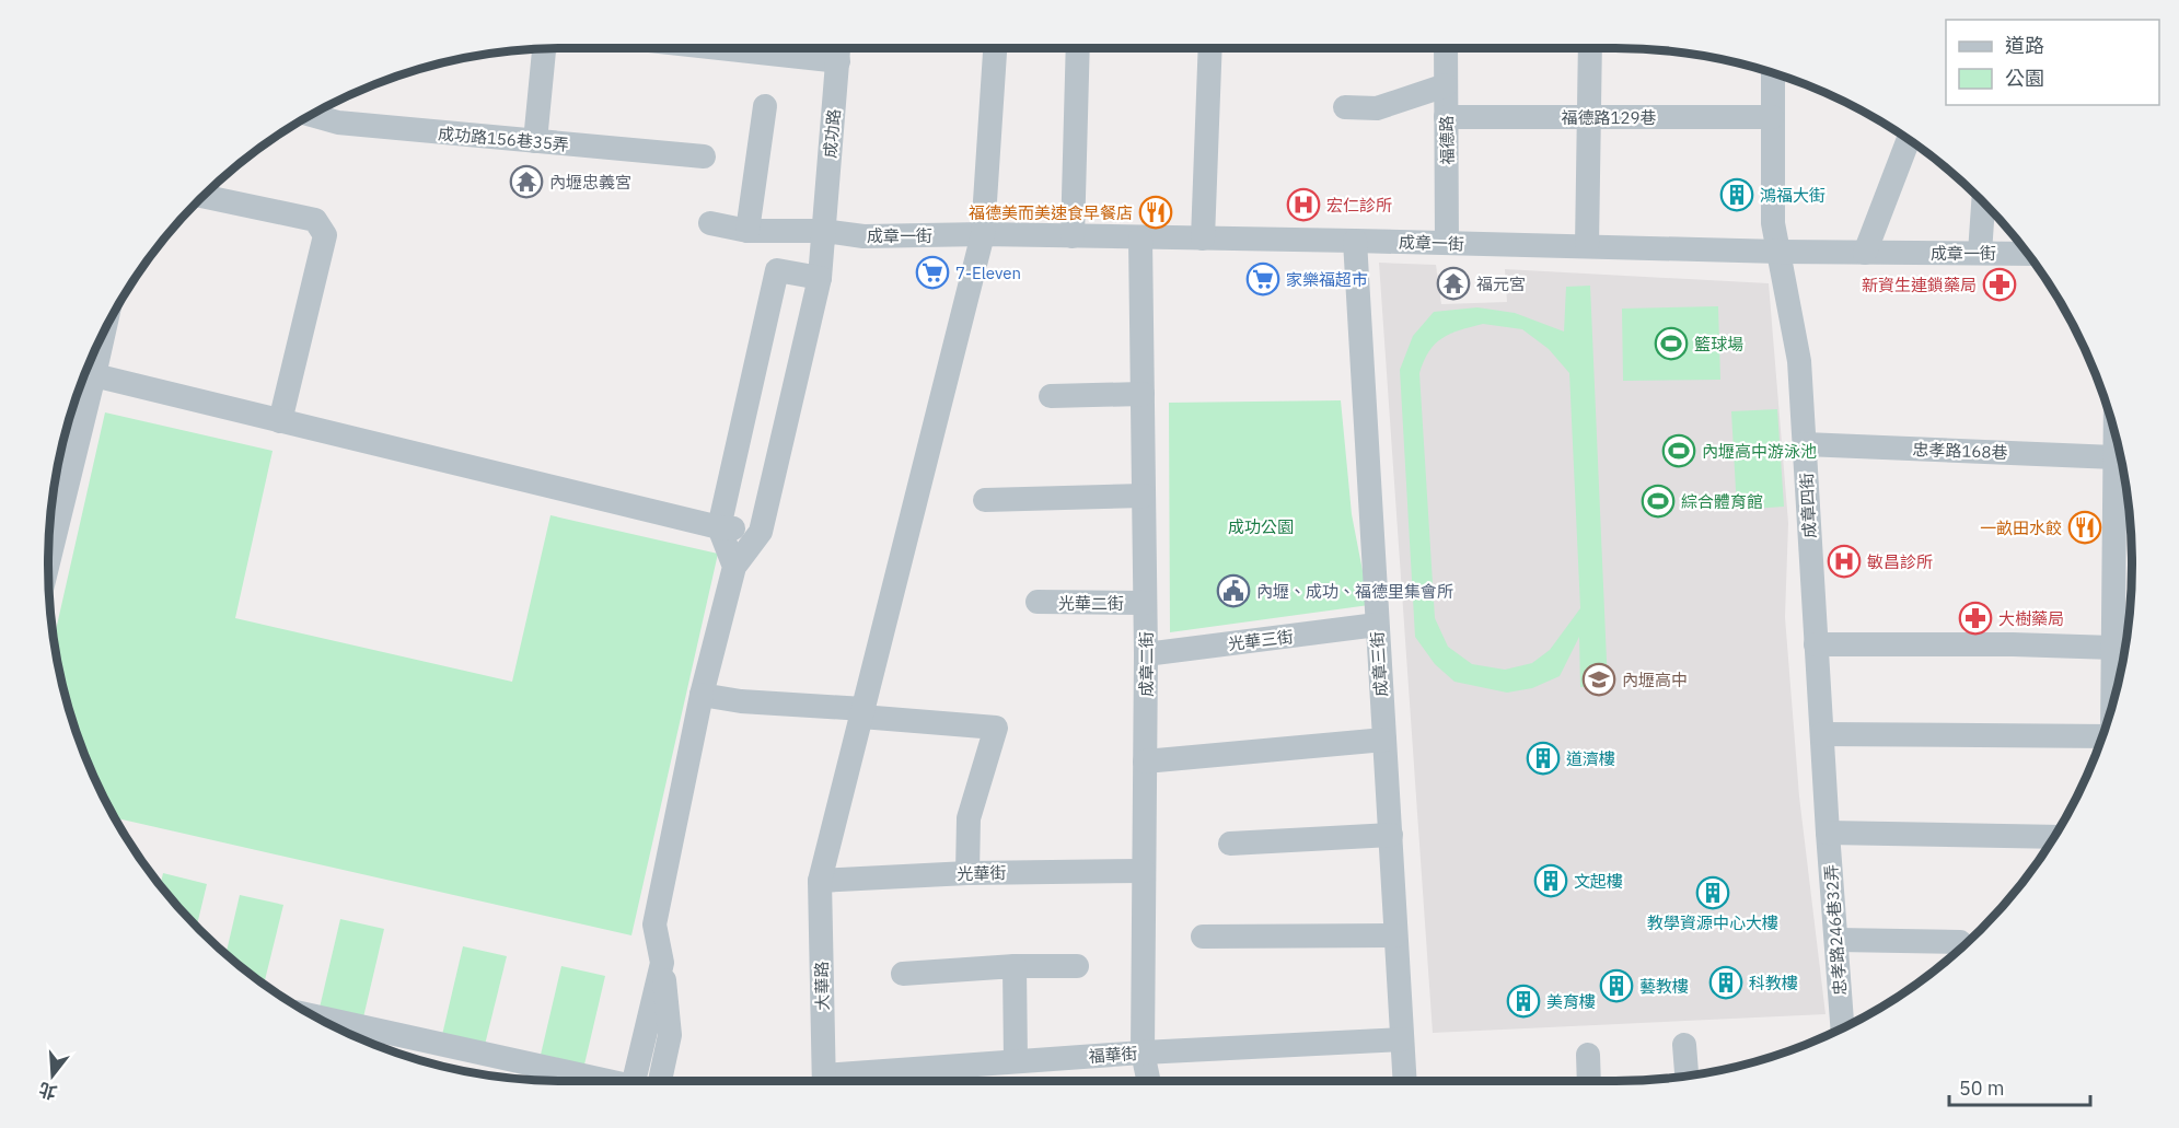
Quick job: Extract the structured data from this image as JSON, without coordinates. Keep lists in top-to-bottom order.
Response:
{
  "streets": {
    "street": [
      "福德路129巷",
      "成功路",
      "成功路156巷35弄",
      "福德路",
      "成章一街",
      "忠孝路168巷",
      "成章四街",
      "光華二街",
      "光華三街",
      "成章二街",
      "成章三街",
      "光華街",
      "忠孝路246巷32弄",
      "大華路",
      "福華街"
    ]
  },
  "crossings": [
    ["福德路129巷", "福德路"],
    ["福德路129巷", "成章四街"],
    ["成功路", "成章一街"],
    ["福德路", "成章一街"],
    ["成章一街", "成章四街"],
    ["成章一街", "成章二街"],
    ["成章一街", "成章三街"],
    ["成章一街", "大華路"],
    ["忠孝路168巷", "成章四街"],
    ["成章四街", "忠孝路246巷32弄"],
    ["光華二街", "成章二街"],
    ["光華三街", "成章二街"],
    ["光華三街", "成章三街"],
    ["成章二街", "光華街"],
    ["成章二街", "福華街"],
    ["成章三街", "福華街"],
    ["光華街", "大華路"]
  ],
  "parks": ["成功公園"],
  "places": {
    "temple": ["內壢忠義宮", "福元宮"],
    "building": [
      "鴻福大街",
      "道濟樓",
      "文起樓",
      "教學資源中心大樓",
      "科教樓",
      "藝教樓",
      "美育樓"
    ],
    "hospital": ["宏仁診所", "敏昌診所"],
    "restaurant": ["福德美而美速食早餐店", "一畝田水餃"],
    "supermarket": ["7-Eleven", "家樂福超市"],
    "pharmacy": ["新資生連鎖藥局", "大樹藥局"],
    "sports": ["籃球場", "內壢高中游泳池", "綜合體育館"],
    "public building": ["內壢、成功、福德里集會所"],
    "school or university": ["內壢高中"]
  },
  "legend": ["道路", "公園"],
  "scale_bar": "50 m",
  "north": "bottom"
}
